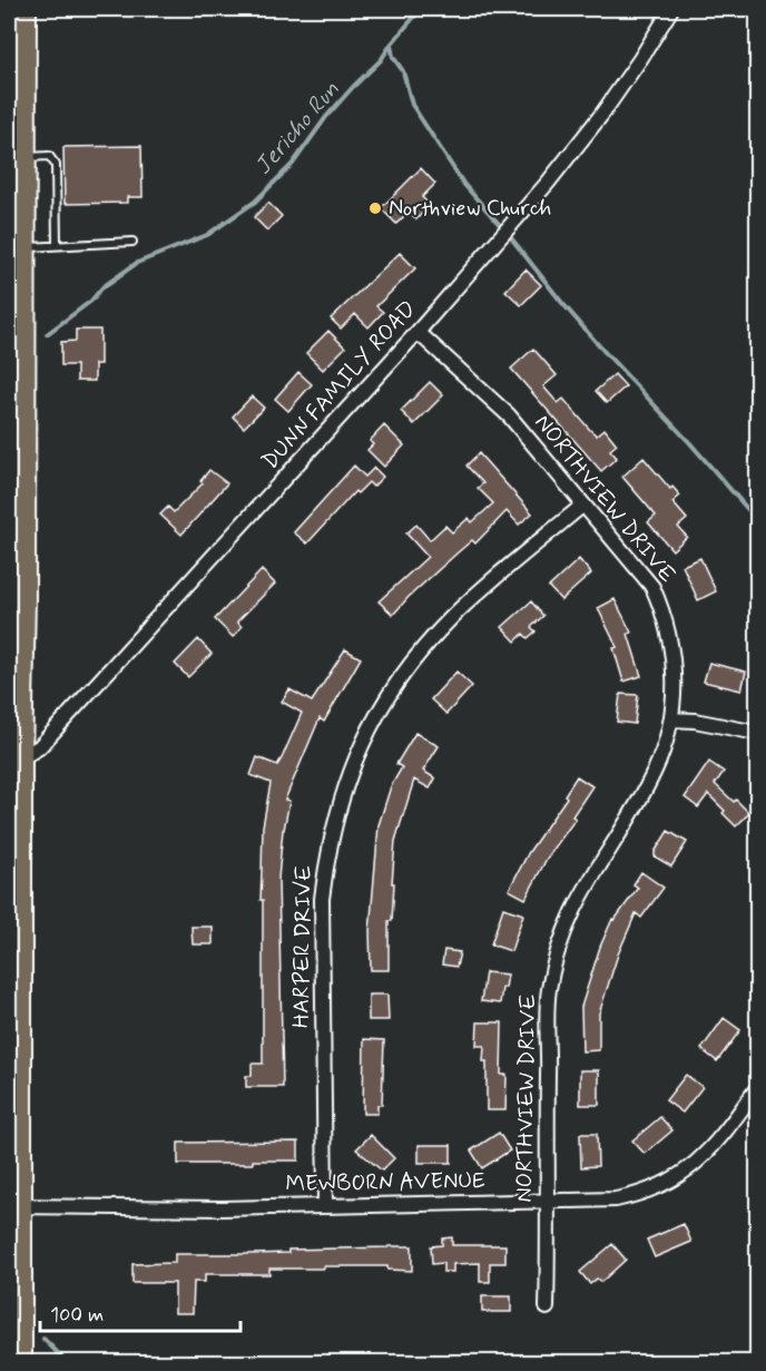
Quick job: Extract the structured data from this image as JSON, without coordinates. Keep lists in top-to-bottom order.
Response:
{
  "streets": {
    "street": [
      "DUNN FAMILY ROAD",
      "NORTHVIEW DRIVE",
      "HARPER DRIVE",
      "MEWBORN AVENUE"
    ]
  },
  "crossings": [
    ["DUNN FAMILY ROAD", "NORTHVIEW DRIVE"],
    ["NORTHVIEW DRIVE", "HARPER DRIVE"],
    ["NORTHVIEW DRIVE", "MEWBORN AVENUE"],
    ["HARPER DRIVE", "MEWBORN AVENUE"]
  ],
  "water": ["Jericho Run"],
  "places": ["Northview Church"],
  "scale_bar": "100 m"
}
